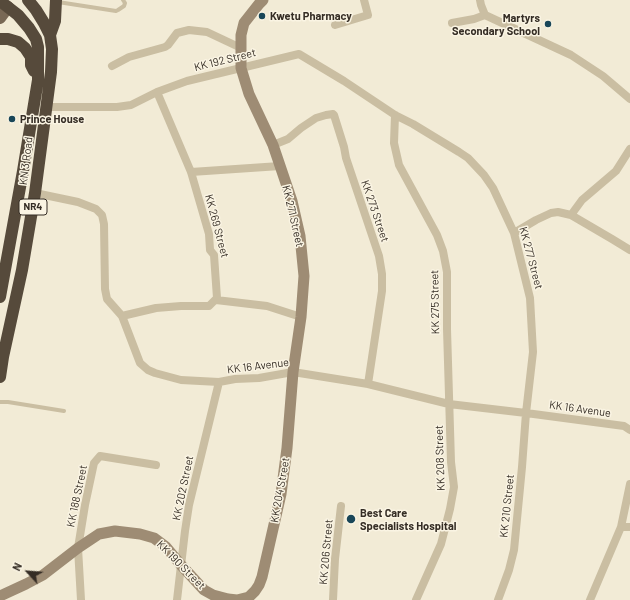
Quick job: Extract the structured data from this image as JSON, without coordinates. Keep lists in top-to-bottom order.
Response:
{
  "streets": {
    "highway": ["KN 3 Road", "NR4"],
    "street": [
      "KK 192 Street",
      "KK 273 Street",
      "KK 271 Street",
      "KK 269 Street",
      "KK 277 Street",
      "KK 275 Street",
      "KK 16 Avenue",
      "KK 208 Street",
      "KK 202 Street",
      "KK 204 Street",
      "KK 188 Street",
      "KK 210 Street",
      "KK 206 Street",
      "KK 190 Street"
    ]
  },
  "crossings": [
    ["KK 192 Street", "KN 3 Road"],
    ["KK 192 Street", "KK 271 Street"],
    ["KK 192 Street", "KK 269 Street"],
    ["KK 192 Street", "KK 277 Street"],
    ["KK 192 Street", "KK 275 Street"],
    ["KN 3 Road", "KK 16 Avenue"],
    ["KK 273 Street", "KK 271 Street"],
    ["KK 273 Street", "KK 16 Avenue"],
    ["KK 271 Street", "KK 16 Avenue"],
    ["KK 271 Street", "KK 204 Street"],
    ["KK 277 Street", "KK 275 Street"],
    ["KK 277 Street", "KK 16 Avenue"],
    ["KK 277 Street", "KK 210 Street"],
    ["KK 275 Street", "KK 16 Avenue"],
    ["KK 275 Street", "KK 208 Street"],
    ["KK 16 Avenue", "KK 208 Street"],
    ["KK 16 Avenue", "KK 202 Street"],
    ["KK 16 Avenue", "KK 204 Street"],
    ["KK 16 Avenue", "KK 210 Street"],
    ["KK 202 Street", "KK 190 Street"],
    ["KK 204 Street", "KK 190 Street"],
    ["KK 188 Street", "KK 190 Street"]
  ],
  "places": [
    "Kwetu Pharmacy",
    "Martyrs Secondary School",
    "Prince House",
    "Best Care Specialists Hospital"
  ],
  "north": "top left"
}
